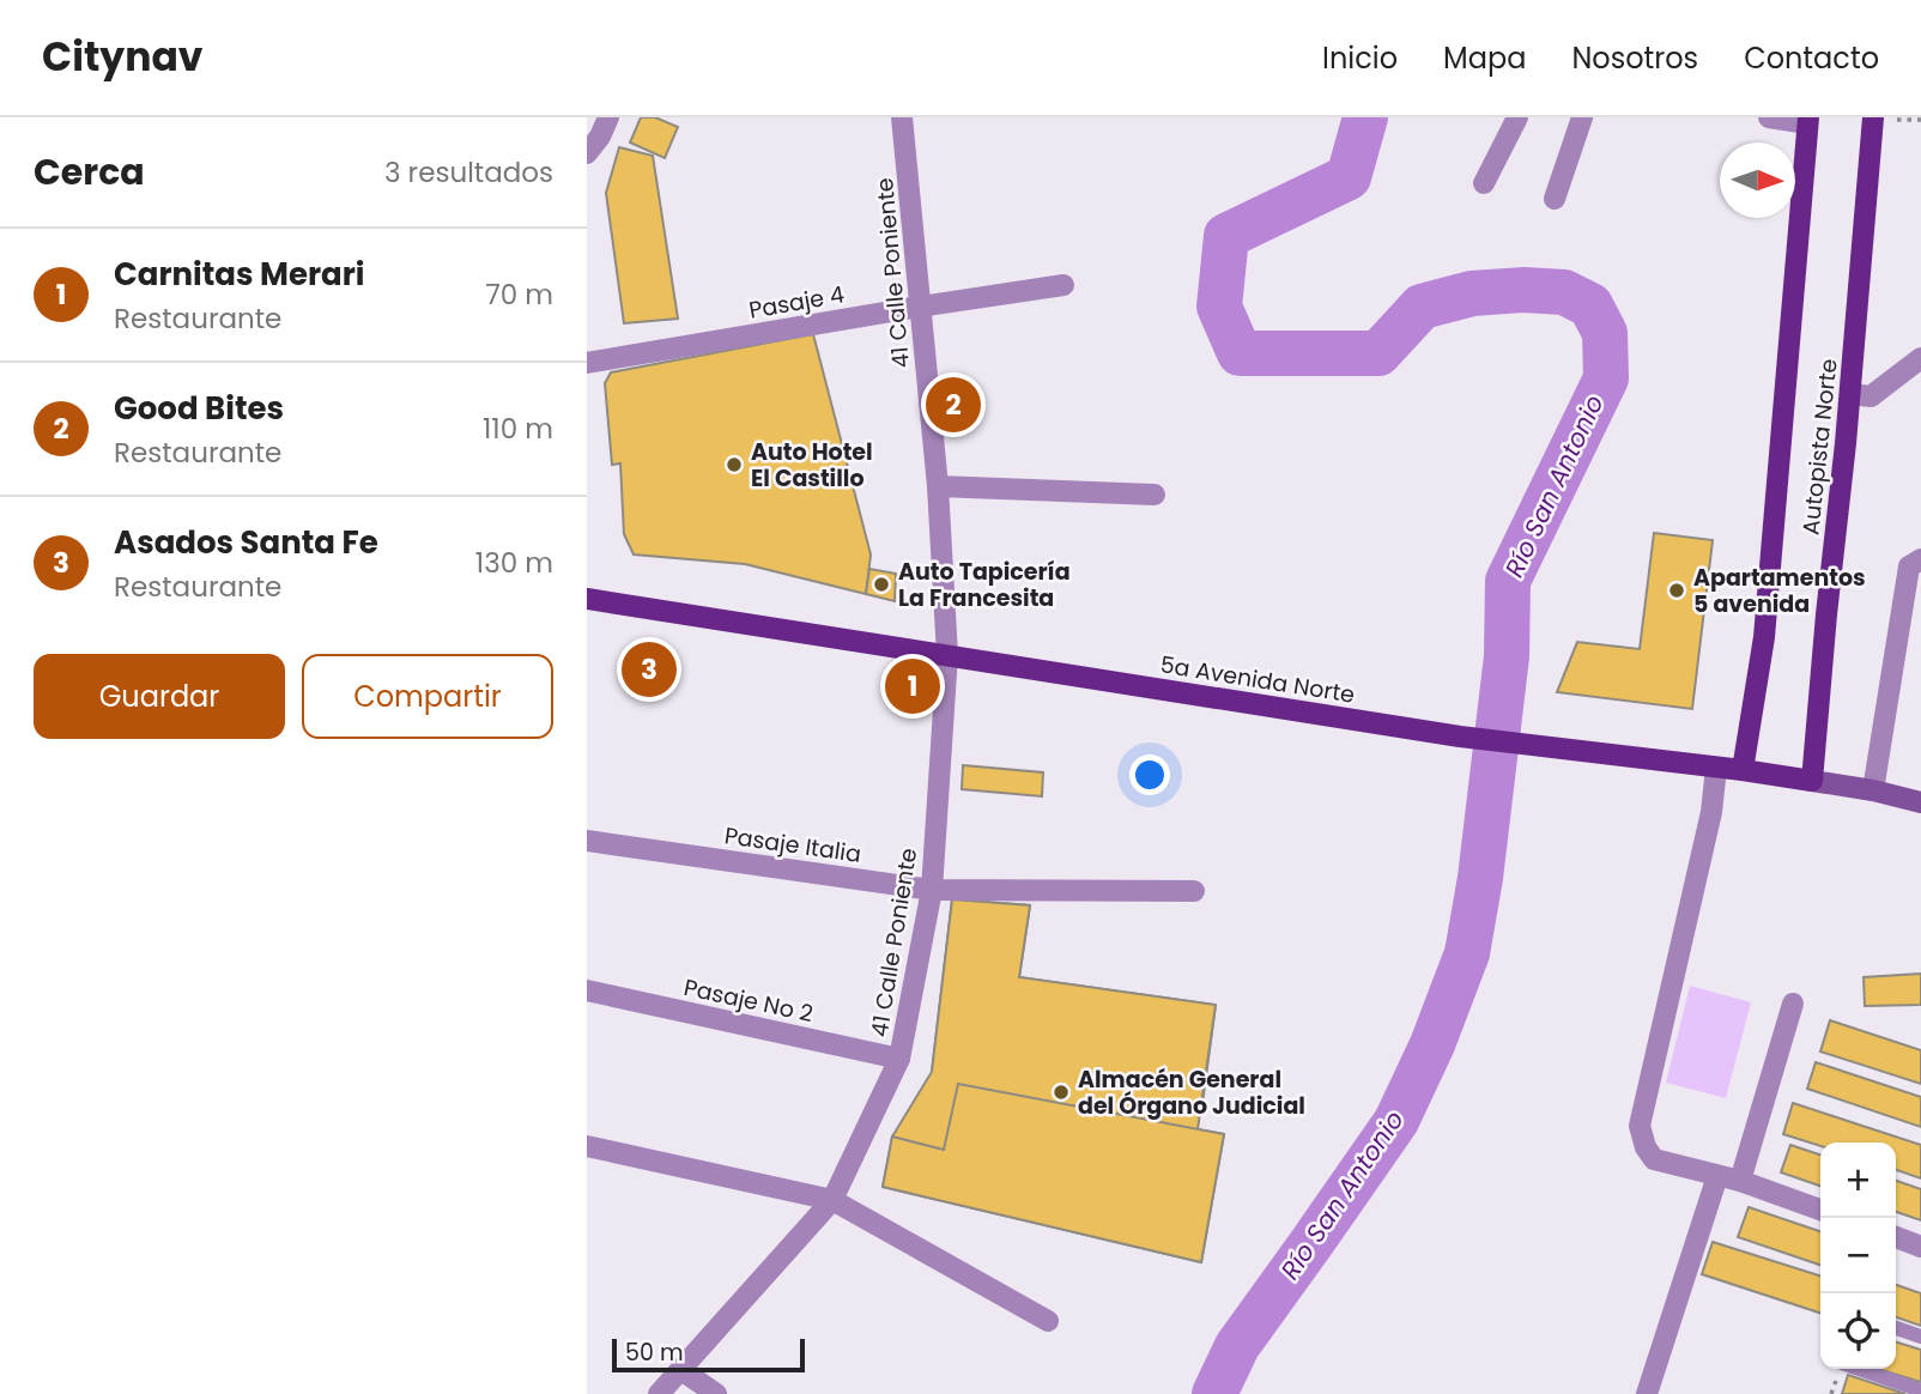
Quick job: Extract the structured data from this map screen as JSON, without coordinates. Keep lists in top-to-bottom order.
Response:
{
  "streets": {
    "main road": ["Autopista Norte", "5a Avenida Norte"],
    "street": [
      "41 Calle Poniente",
      "Pasaje 4",
      "Pasaje Italia",
      "Pasaje No 2"
    ]
  },
  "crossings": [
    ["41 Calle Poniente", "Pasaje 4"],
    ["41 Calle Poniente", "5a Avenida Norte"],
    ["41 Calle Poniente", "Pasaje Italia"],
    ["41 Calle Poniente", "Pasaje No 2"],
    ["Autopista Norte", "5a Avenida Norte"]
  ],
  "water": ["Río San Antonio"],
  "places": [
    "Auto Hotel El Castillo",
    "Auto Tapicería La Francesita",
    "Apartamentos 5 avenida",
    "Almacén General del Órgano Judicial"
  ],
  "scale_bar": "50 m",
  "north": "right",
  "page": {
    "header": "Citynav",
    "nav": [
      "Inicio",
      "Mapa",
      "Nosotros",
      "Contacto"
    ],
    "heading": ["Cerca", "3 resultados"],
    "list": [
      {
        "mark": "1",
        "name": "Carnitas Merari",
        "note": "Restaurante",
        "value": "70 m"
      },
      {
        "mark": "2",
        "name": "Good Bites",
        "note": "Restaurante",
        "value": "110 m"
      },
      {
        "mark": "3",
        "name": "Asados Santa Fe",
        "note": "Restaurante",
        "value": "130 m"
      }
    ],
    "pins": ["2", "3", "1"],
    "buttons": ["Guardar", "Compartir"],
    "map_buttons": ["+", "−"],
    "scale": "50 m"
  }
}
